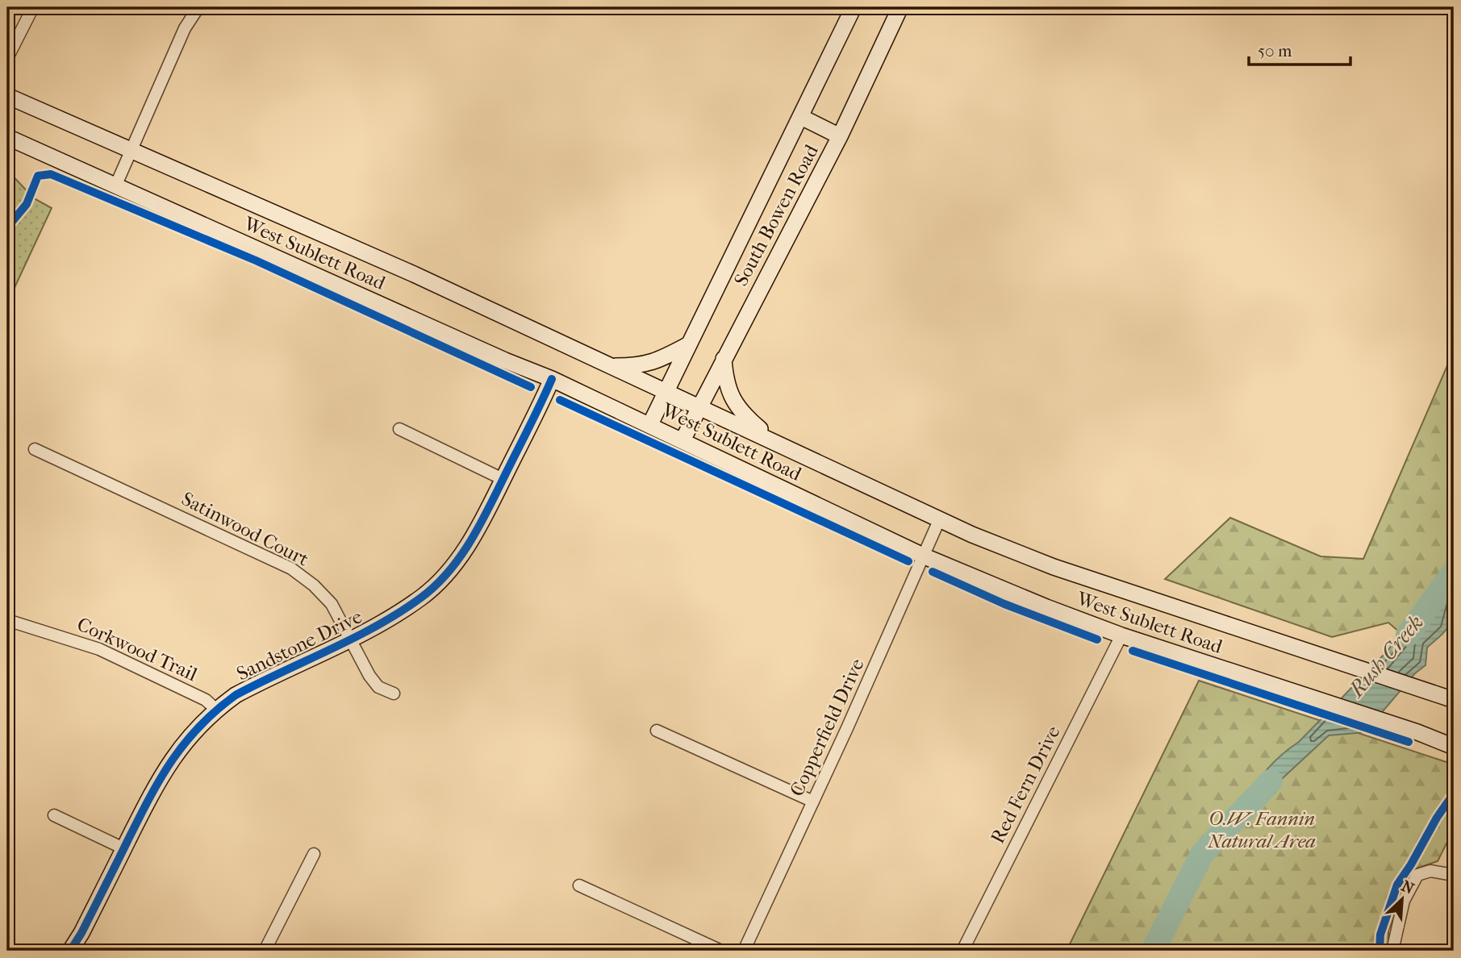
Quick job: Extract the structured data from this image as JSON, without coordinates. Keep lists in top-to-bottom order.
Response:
{
  "streets": {
    "main road": ["South Bowen Road", "West Sublett Road", "Sandstone Drive"],
    "street": [
      "Satinwood Court",
      "Corkwood Trail",
      "Copperfield Drive",
      "Red Fern Drive"
    ]
  },
  "crossings": [
    ["South Bowen Road", "West Sublett Road"],
    ["West Sublett Road", "Sandstone Drive"],
    ["West Sublett Road", "Copperfield Drive"],
    ["West Sublett Road", "Red Fern Drive"],
    ["Satinwood Court", "Sandstone Drive"],
    ["Sandstone Drive", "Corkwood Trail"]
  ],
  "water": ["Rush Creek"],
  "parks": ["O.W. Fannin Natural Area"],
  "scale_bar": "50 m",
  "north": "top right"
}
